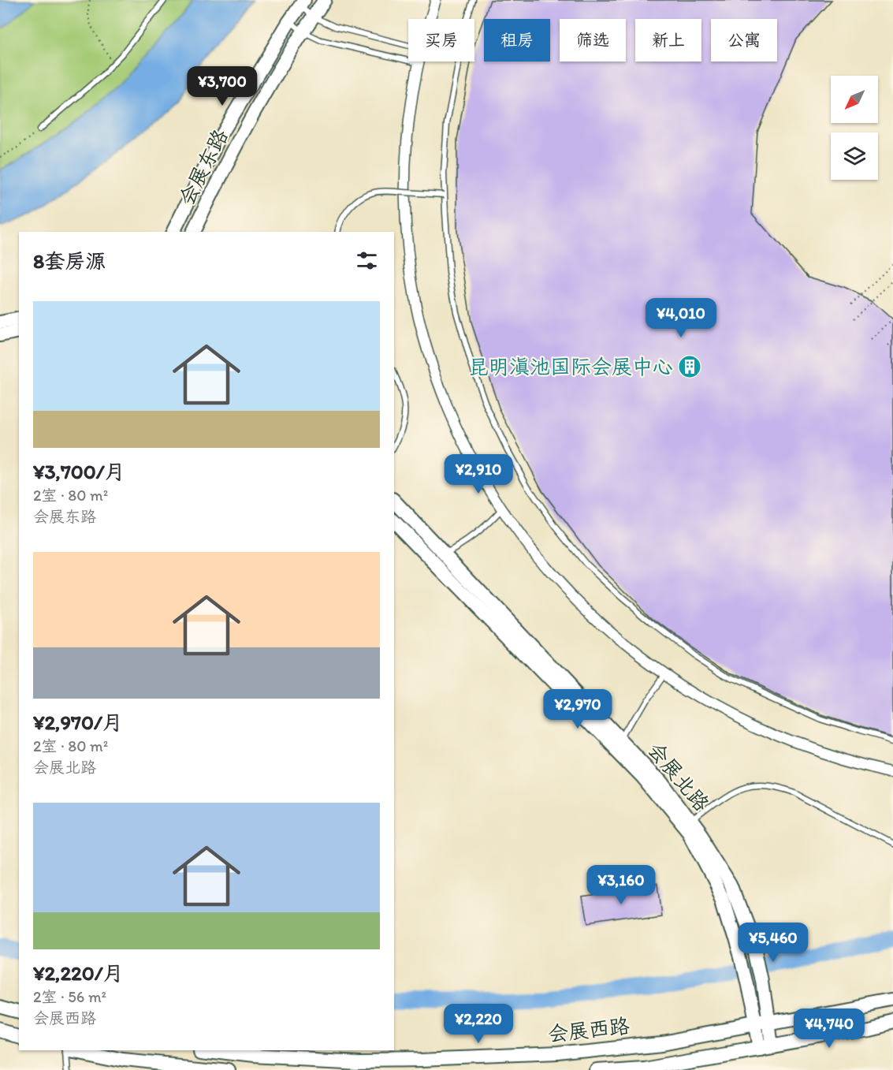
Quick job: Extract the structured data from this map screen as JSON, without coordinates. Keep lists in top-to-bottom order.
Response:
{
  "streets": {
    "street": ["会展东路", "会展北路", "会展西路"]
  },
  "crossings": [
    ["会展北路", "会展西路"]
  ],
  "places": {
    "building": ["昆明滇池国际会展中心"]
  },
  "north": "bottom left",
  "page": {
    "chip": [
      "买房",
      "租房",
      "筛选",
      "新上",
      "公寓"
    ],
    "price": [
      "¥3,700",
      "¥4,010",
      "¥2,910",
      "¥2,970",
      "¥3,160",
      "¥5,460",
      "¥2,220",
      "¥4,740"
    ],
    "heading": "8套房源",
    "list": [
      {
        "name": "¥3,700/月",
        "note": "2室 · 80 m² · 会展东路"
      },
      {
        "name": "¥2,970/月",
        "note": "2室 · 80 m² · 会展北路"
      },
      {
        "name": "¥2,220/月",
        "note": "2室 · 56 m² · 会展西路"
      }
    ]
  }
}
